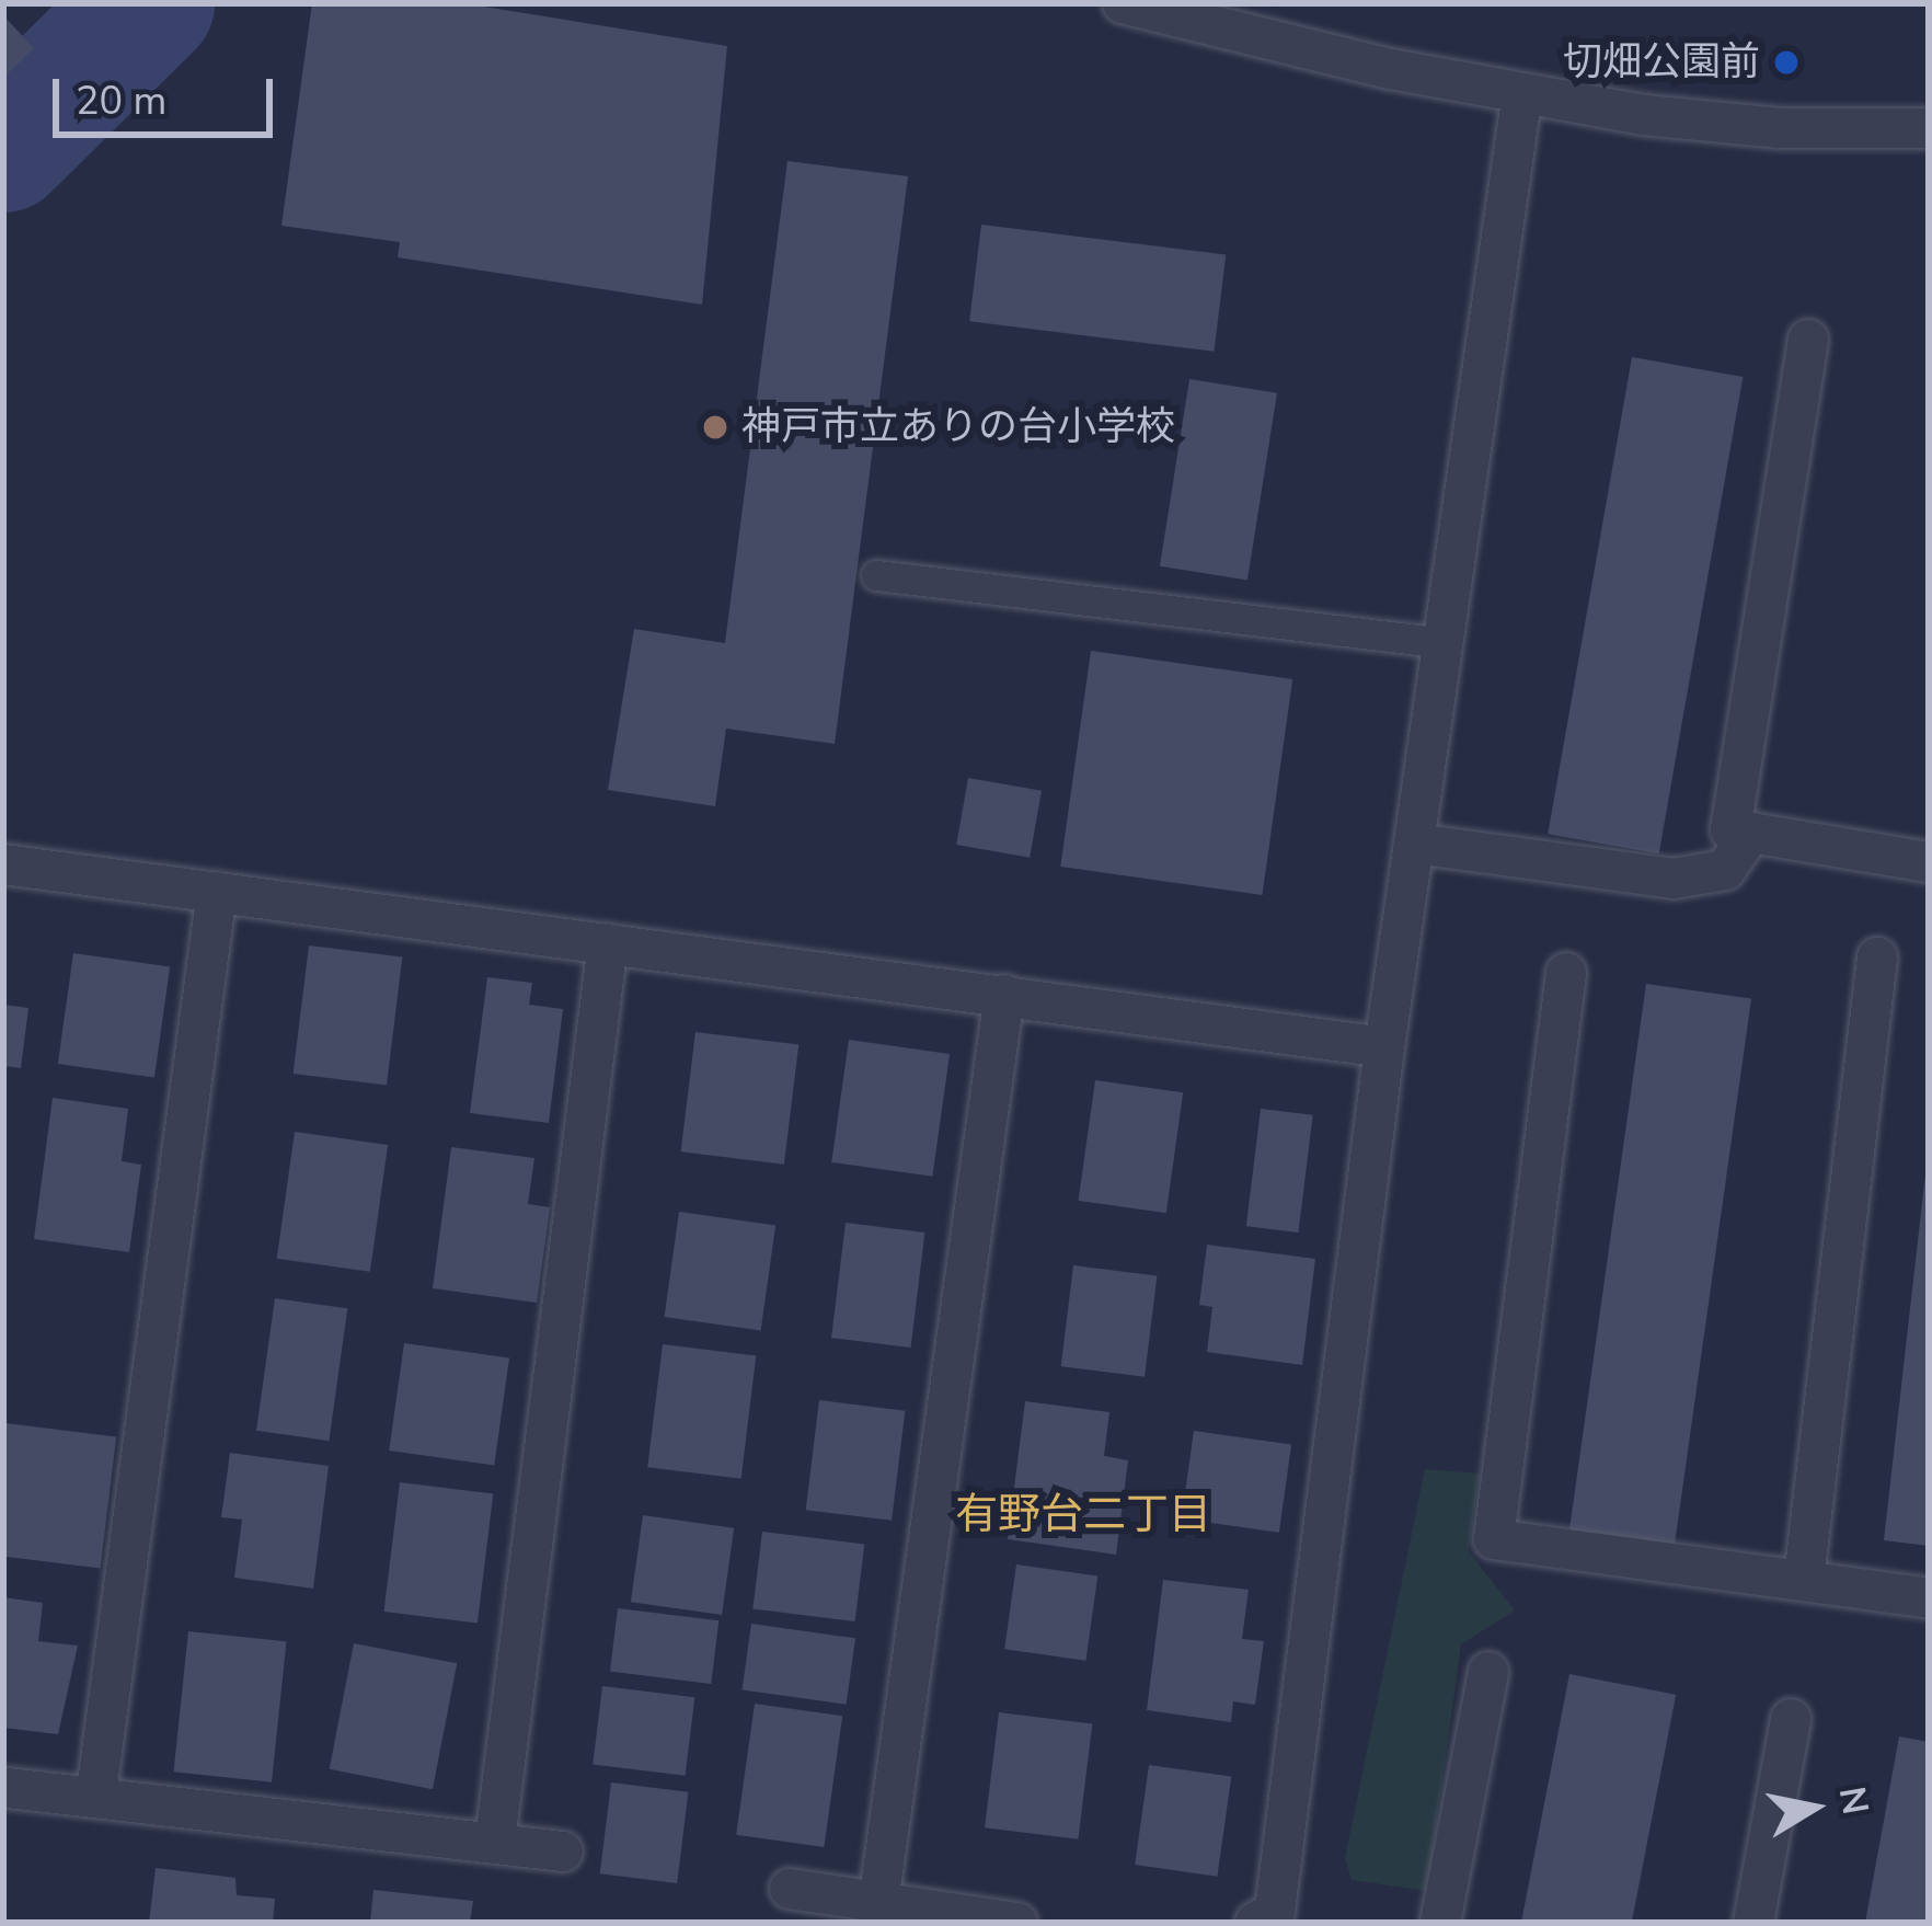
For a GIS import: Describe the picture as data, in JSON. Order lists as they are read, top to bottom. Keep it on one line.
{"districts":["有野台二丁目"],"places":["切畑公園前","神戸市立ありの台小学校"],"scale_bar":"20 m","north":"right"}
